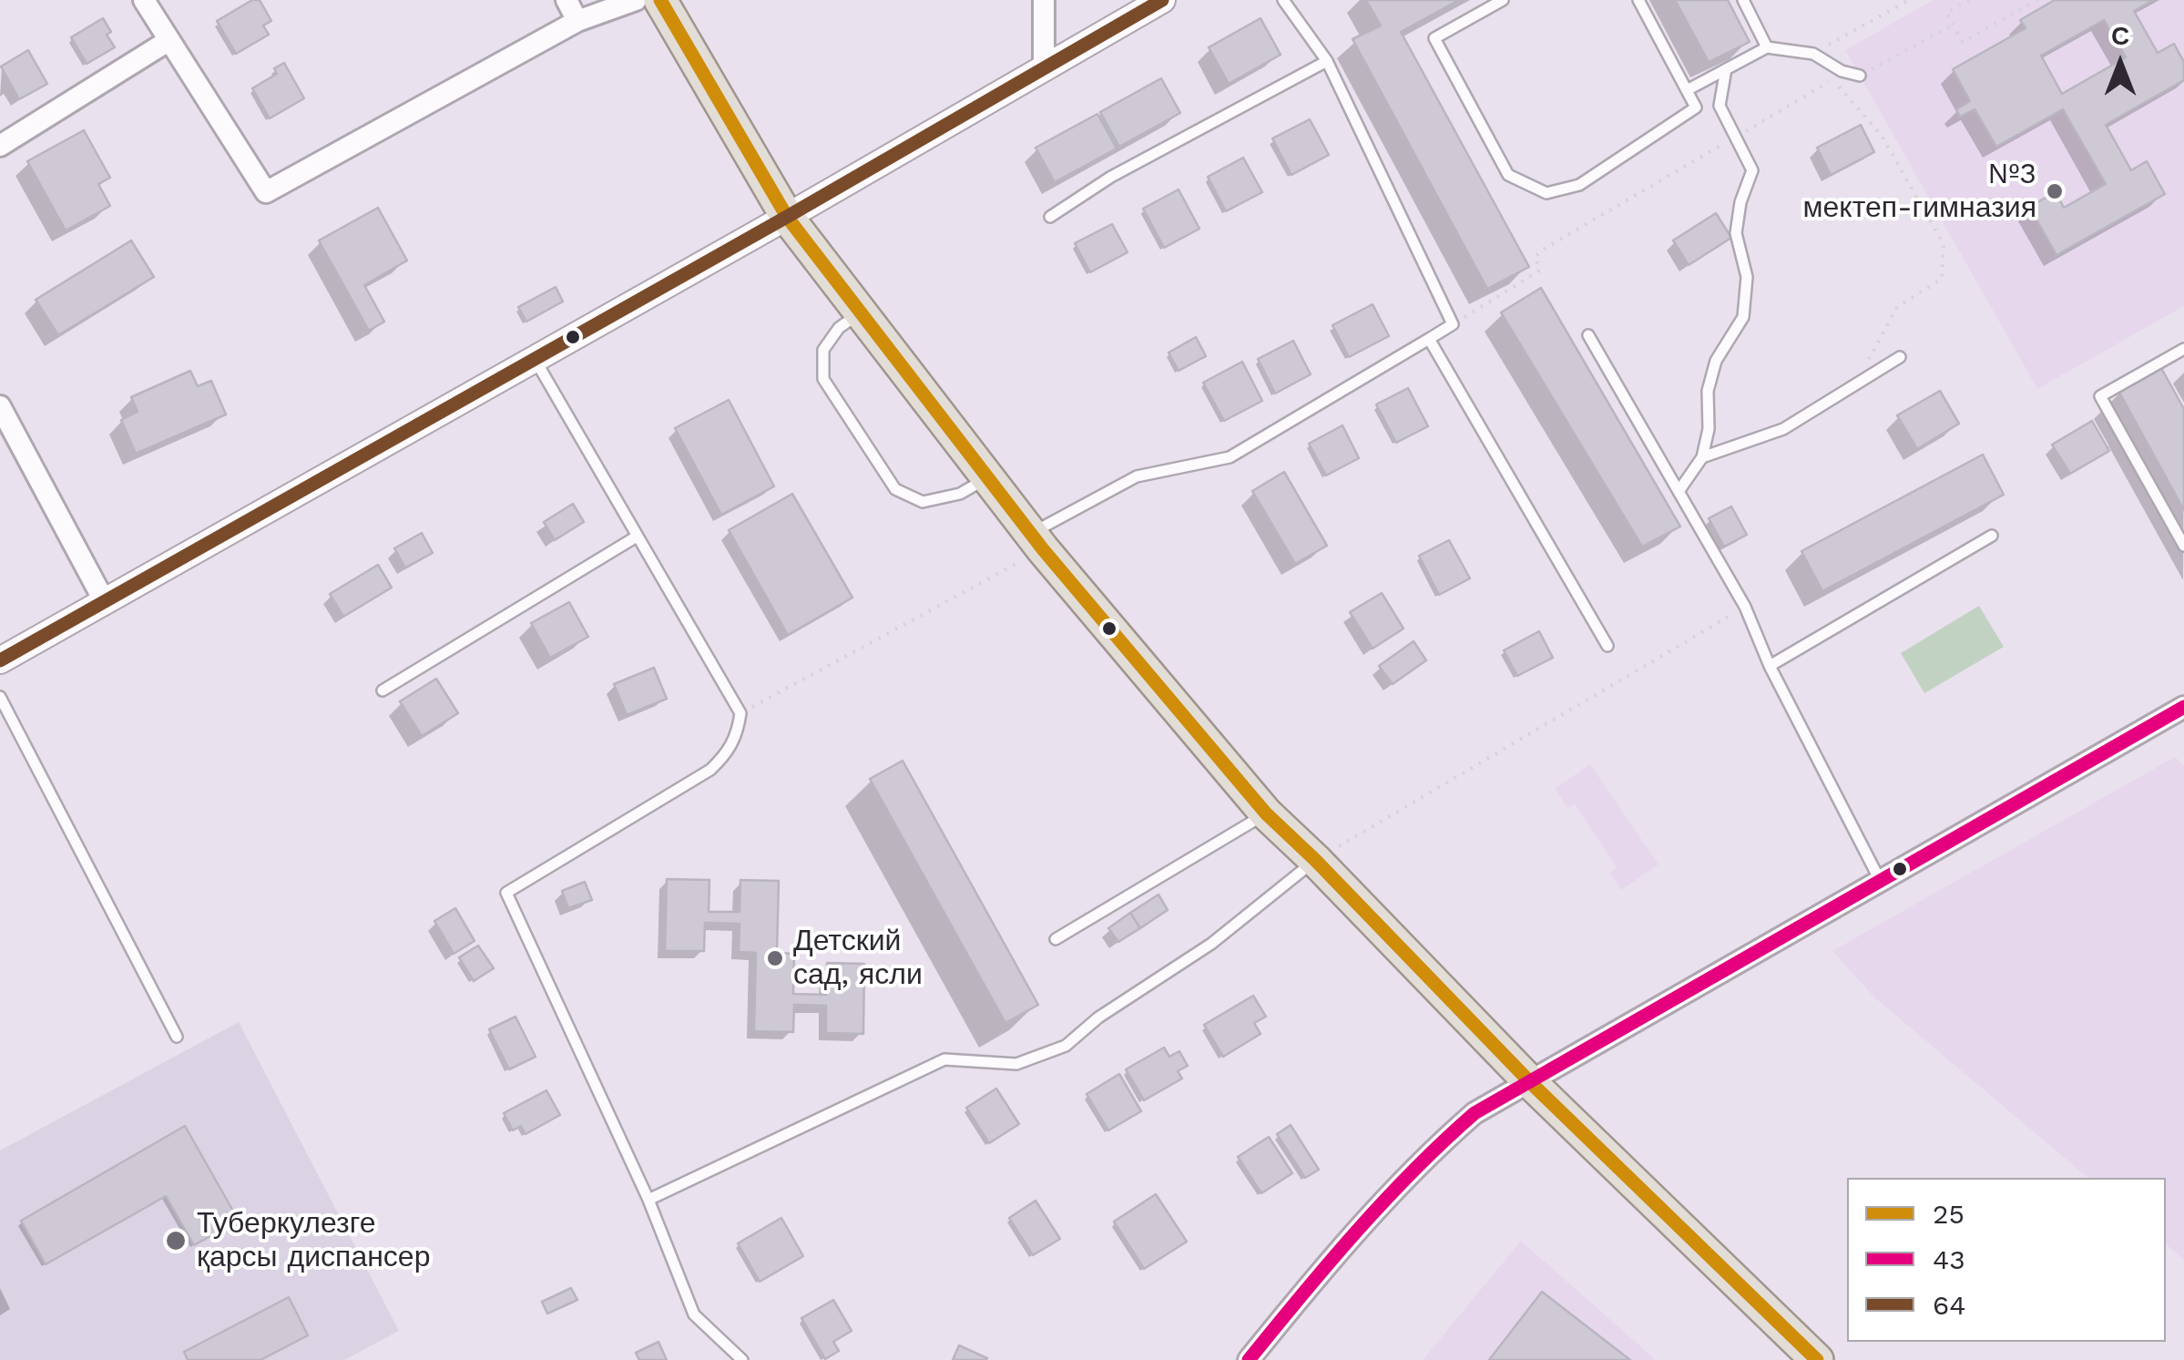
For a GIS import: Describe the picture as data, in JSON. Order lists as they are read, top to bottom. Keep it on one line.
{"places":["№3 мектеп-гимназия","Детский сад, ясли","Туберкулезге қарсы диспансер"],"lines":["transit line 25","transit line 64","transit line 43"],"legend":["25","43","64"],"north":"top"}
